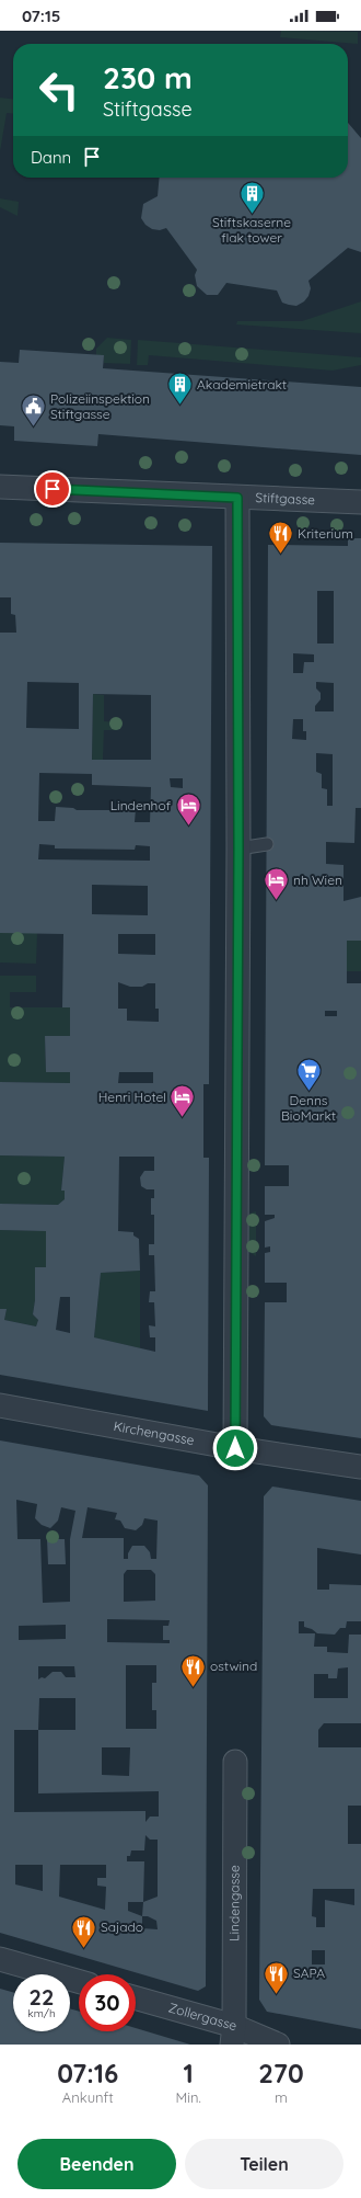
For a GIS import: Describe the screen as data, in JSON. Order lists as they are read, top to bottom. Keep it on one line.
{"streets":{"street":["Stiftgasse","Kirchengasse","Lindengasse","Zollergasse"]},"crossings":[["Lindengasse","Zollergasse"]],"places":{"building":["Stiftskaserne flak tower","Akademietrakt"],"public building":["Polizeiinspektion Stiftgasse"],"restaurant":["Kriterium","ostwind","Sajado","SAPA"],"hotel":["Lindenhof","nh Wien","Henri Hotel"],"supermarket":["Denns BioMarkt"]},"page":{"status":"07:15","turn":["230 m","Stiftgasse"],"then":"Dann","speed":"22 km/h","limit":"30","eta":["07:16","Ankunft","1","Min.","270","m"],"buttons":["Beenden","Teilen"]}}
